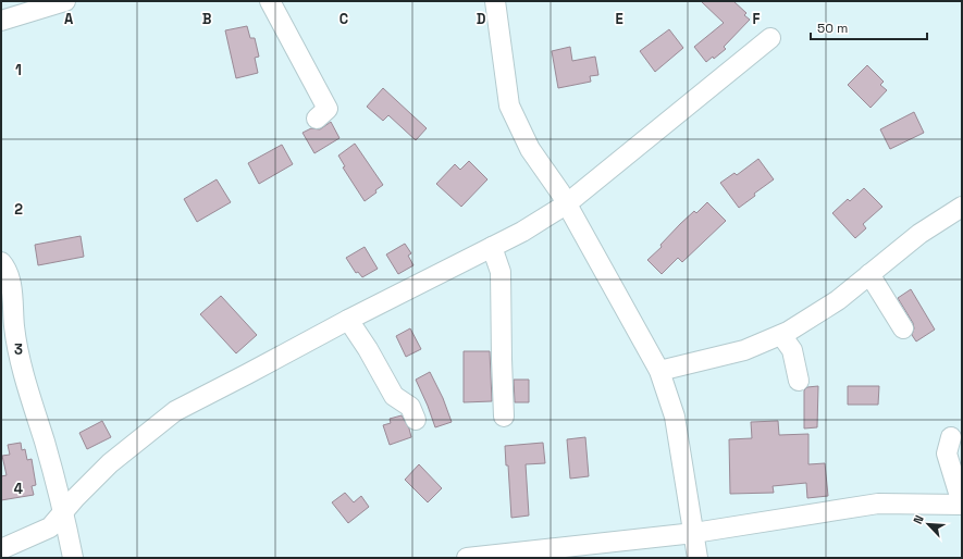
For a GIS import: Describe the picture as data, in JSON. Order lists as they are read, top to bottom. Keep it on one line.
{"scale_bar":"50 m","north":"top left","grid":{"columns":["A","B","C","D","E","F"],"rows":["1","2","3","4"]}}
